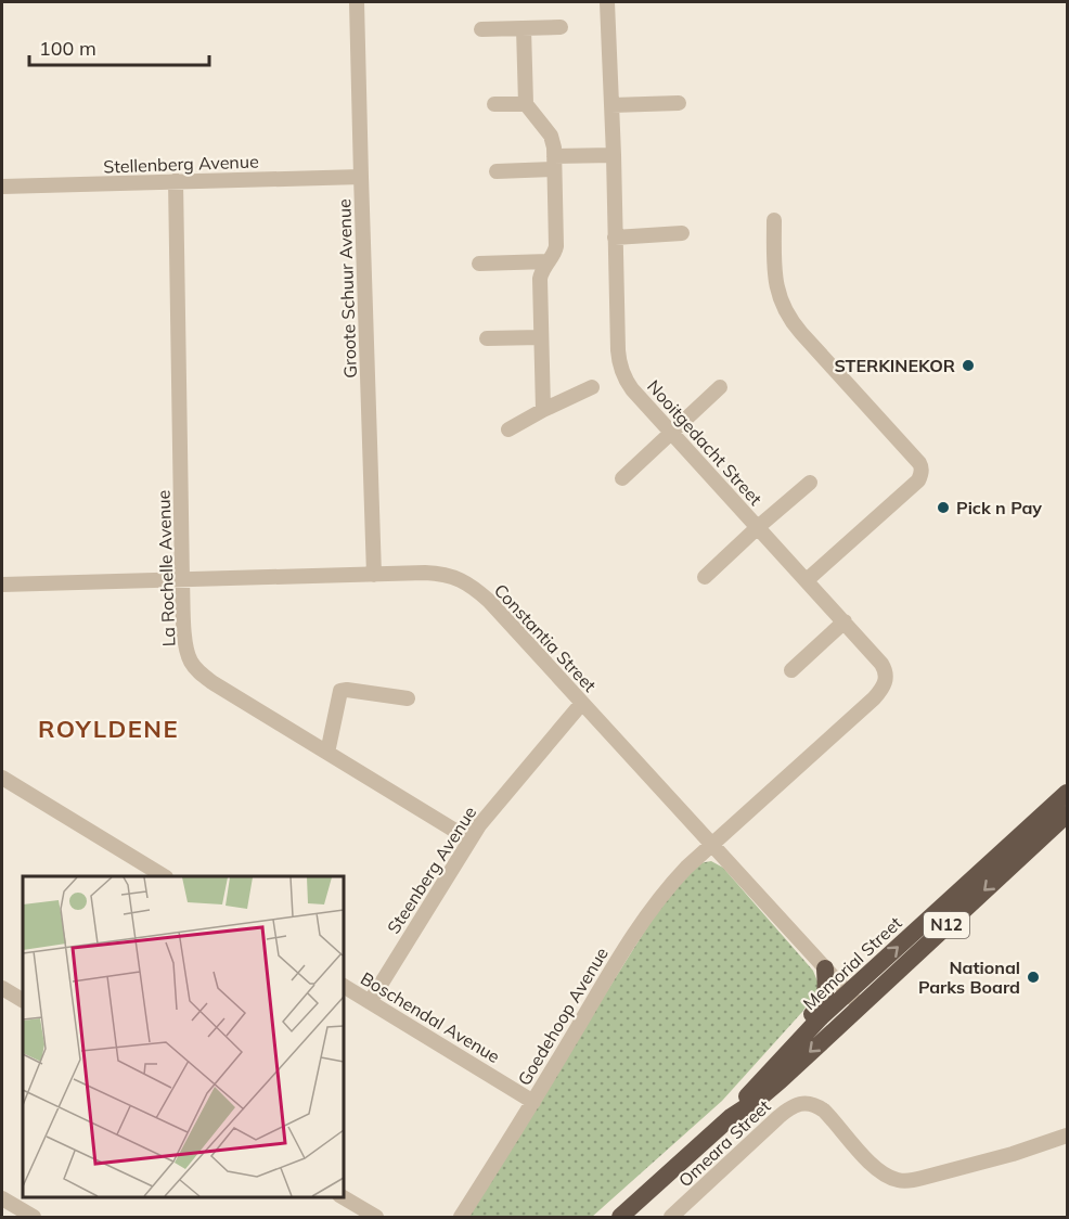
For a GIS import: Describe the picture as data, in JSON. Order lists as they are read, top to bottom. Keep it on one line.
{"streets":{"highway":["N12","Memorial Street"],"street":["Stellenberg Avenue","Groote Schuur Avenue","Nooitgedacht Street","La Rochelle Avenue","Constantia Street","Steenberg Avenue","Goedehoop Avenue","Boschendal Avenue","Omeara Street"]},"crossings":[["Stellenberg Avenue","Groote Schuur Avenue"],["Stellenberg Avenue","La Rochelle Avenue"],["Groote Schuur Avenue","Constantia Street"],["Nooitgedacht Street","Goedehoop Avenue"],["La Rochelle Avenue","Constantia Street"],["La Rochelle Avenue","Steenberg Avenue"],["Constantia Street","Steenberg Avenue"],["Constantia Street","Memorial Street"],["Constantia Street","Goedehoop Avenue"],["Steenberg Avenue","Boschendal Avenue"],["Goedehoop Avenue","Boschendal Avenue"]],"districts":["ROYLDENE"],"places":["STERKINEKOR","Pick n Pay","National Parks Board"],"scale_bar":"100 m"}
